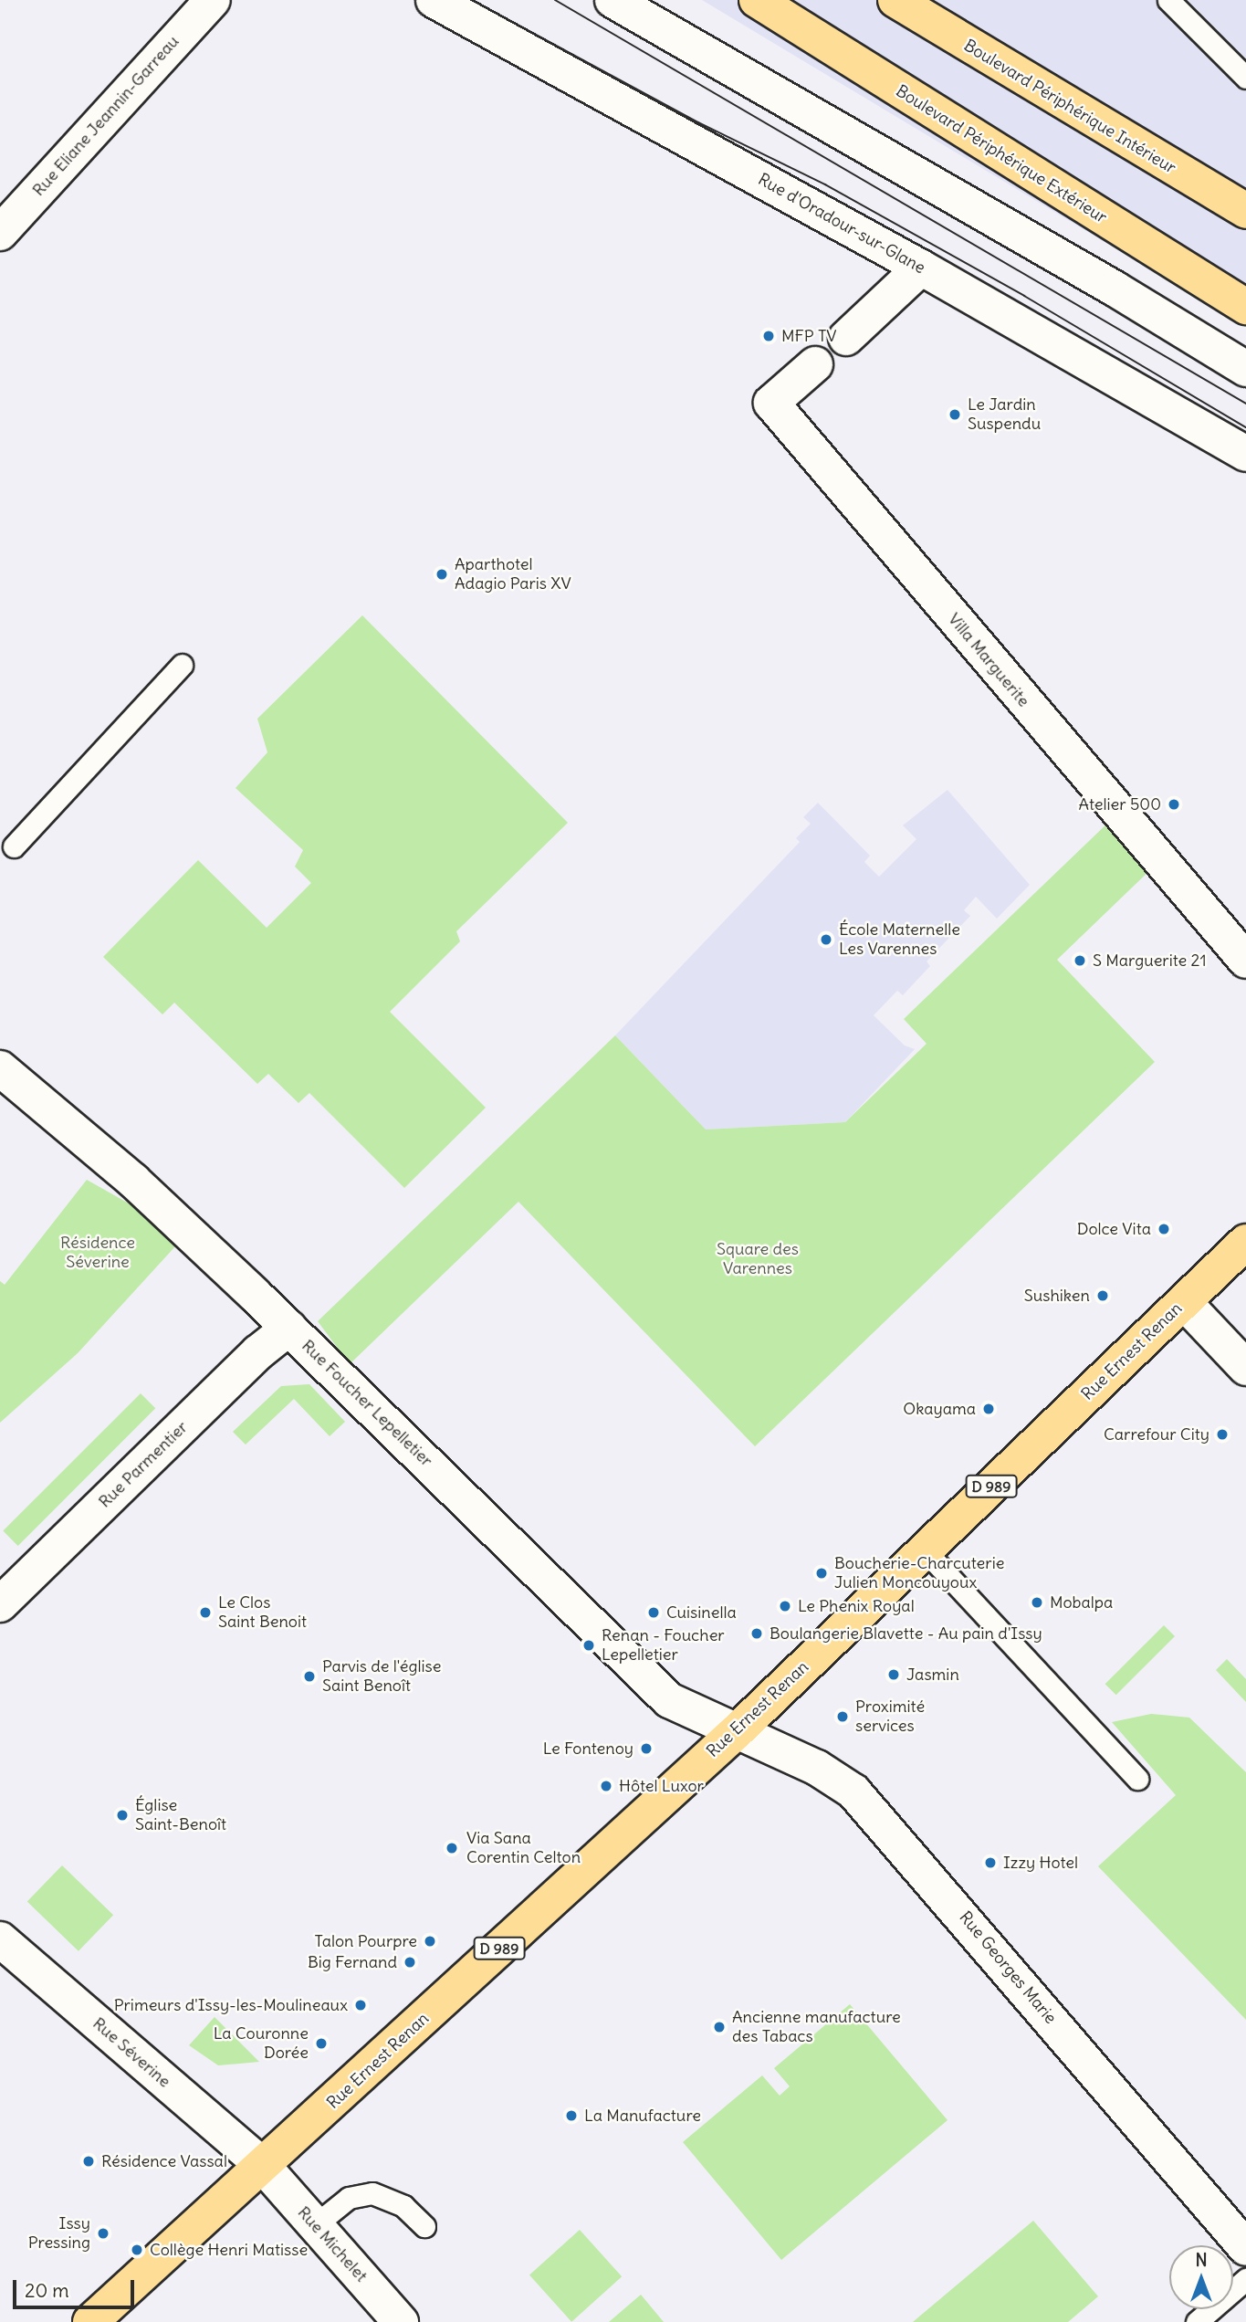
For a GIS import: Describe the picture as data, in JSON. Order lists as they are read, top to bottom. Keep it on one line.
{"streets":{"main road":["Boulevard Périphérique Intérieur","Boulevard Périphérique Extérieur","Rue Ernest Renan","D 989"],"street":["Rue Eliane Jeannin-Garreau","Rue d'Oradour-sur-Glane","Villa Marguerite","Rue Foucher Lepelletier","Rue Parmentier","Rue Georges Marie","Rue Séverine","Rue Michelet"]},"crossings":[["Rue Ernest Renan","Rue Foucher Lepelletier"],["Rue Ernest Renan","Rue Georges Marie"],["Rue Ernest Renan","Rue Séverine"],["Rue Ernest Renan","Rue Michelet"],["Rue Foucher Lepelletier","Rue Parmentier"],["Rue Foucher Lepelletier","Rue Georges Marie"],["Rue Séverine","Rue Michelet"]],"parks":["Résidence Séverine","Square des Varennes"],"places":["MFP TV","Le Jardin Suspendu","Aparthotel Adagio Paris XV","Atelier 500","École Maternelle Les Varennes","S Marguerite 21","Dolce Vita","Sushiken","Okayama","Carrefour City","Boucherie-Charcuterie Julien Moncouyoux","Mobalpa","Le Phenix Royal","Le Clos Saint Benoit","Cuisinella","Boulangerie Blavette - Au pain d'Issy","Renan - Foucher Lepelletier","Jasmin","Parvis de l'église Saint Benoît","Proximité services","Le Fontenoy","Hôtel Luxor","Église Saint-Benoît","Via Sana Corentin Celton","Izzy Hotel","Talon Pourpre","Big Fernand","Primeurs d'Issy-les-Moulineaux","Ancienne manufacture des Tabacs","La Couronne Dorée","La Manufacture","Résidence Vassal","Issy Pressing","Collège Henri Matisse"],"scale_bar":"20 m","north":"top"}
